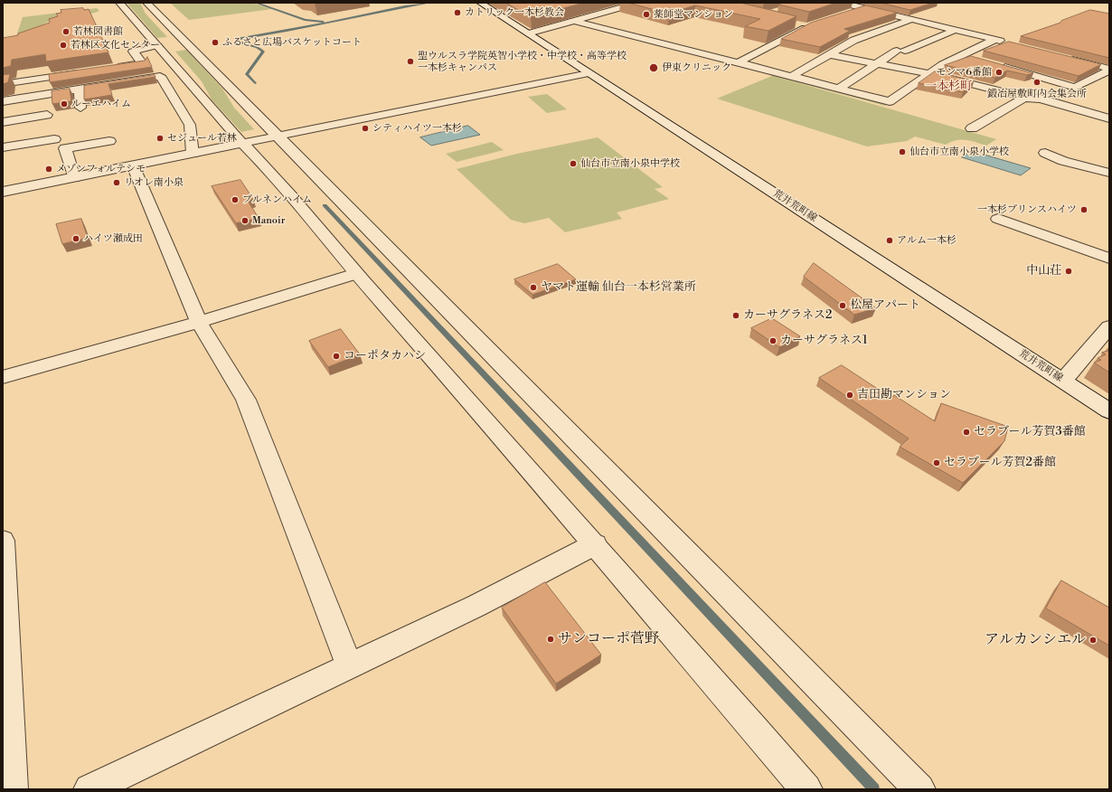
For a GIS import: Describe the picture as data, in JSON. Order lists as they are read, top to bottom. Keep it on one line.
{"streets":{"street":["荒井荒町線"]},"districts":["一本杉町"],"places":["カトリック一本杉教会","薬師堂マンション","若林図書館","ふるさと広場バスケットコート","若林区文化センター","聖ウルスラ学院英智小学校・中学校・高等学校 一本杉キャンパス","伊東クリニック","モンマ6番館","鍛冶屋敷町内会集会所","ルーエハイム","シティハイツ一本杉","セジュール若林","仙台市立南小泉小学校","仙台市立南小泉中学校","メゾンフォルテシモ","リオレ南小泉","ブルネンハイム","一本杉プリンスハイツ","Manoir","ハイツ瀬成田","アルム一本杉","中山荘","ヤマト運輸 仙台一本杉営業所","松屋アパート","カーサグラネス2","カーサグラネス1","コーポタカハシ","吉田勘マンション","セラブール芳賀3番館","セラブール芳賀2番館","サンコーポ菅野","アルカンシエル"]}
